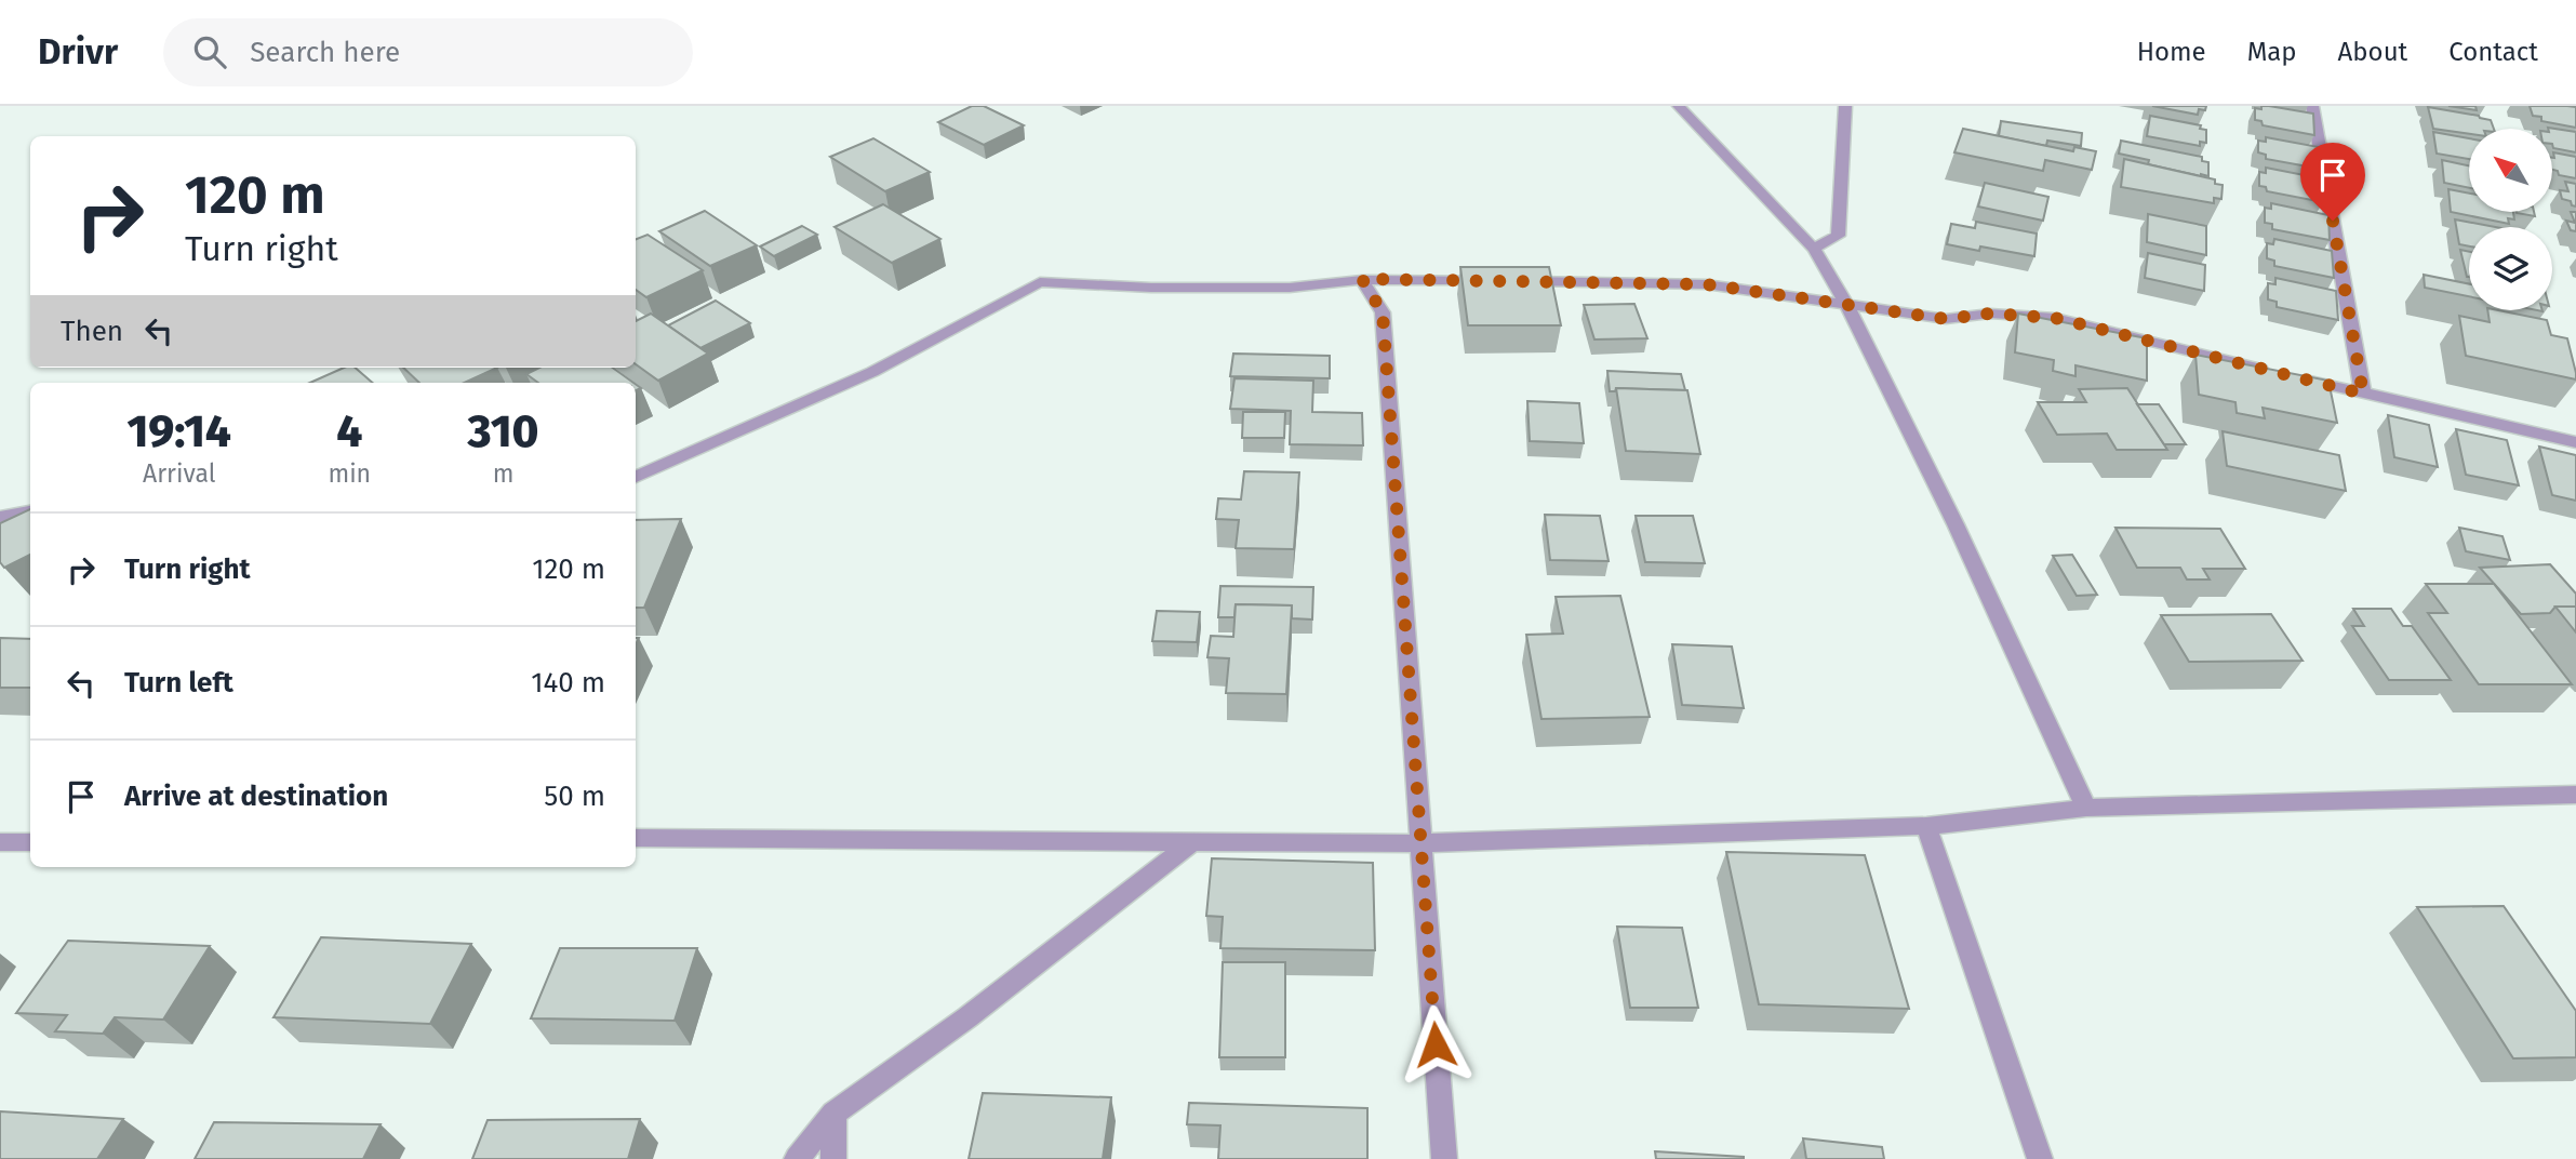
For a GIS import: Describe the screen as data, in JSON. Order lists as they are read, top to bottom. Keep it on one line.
{"north":"top left","page":{"header":"Drivr","search":"Search here","nav":["Home","Map","About","Contact"],"turn":["120 m","Turn right"],"then":"Then","eta":["19:14","Arrival","4","min","310","m"],"list":[{"name":"Turn right","value":"120 m"},{"name":"Turn left","value":"140 m"},{"name":"Arrive at destination","value":"50 m"}]}}
